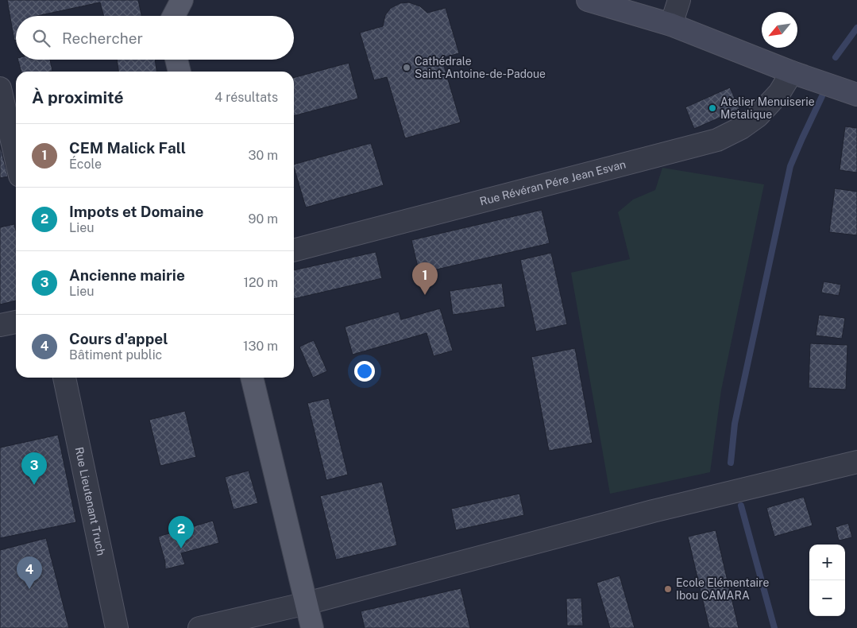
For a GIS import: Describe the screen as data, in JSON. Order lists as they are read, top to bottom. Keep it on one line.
{"streets":{"street":["Rue Révéran Pére Jean Esvan","Rue Lieutenant Truch"]},"places":["Cathédrale Saint-Antoine-de-Padoue","Atelier Menuiserie Metalique","Ecole Elémentaire Ibou CAMARA"],"north":"bottom left","page":{"search":"Rechercher","heading":["À proximité","4 résultats"],"list":[{"mark":"1","name":"CEM Malick Fall","note":"École","value":"30 m"},{"mark":"2","name":"Impots et Domaine","note":"Lieu","value":"90 m"},{"mark":"3","name":"Ancienne mairie","note":"Lieu","value":"120 m"},{"mark":"4","name":"Cours d'appel","note":"Bâtiment public","value":"130 m"}],"pins":["1","3","2","4"],"map_buttons":["+","−"]}}
